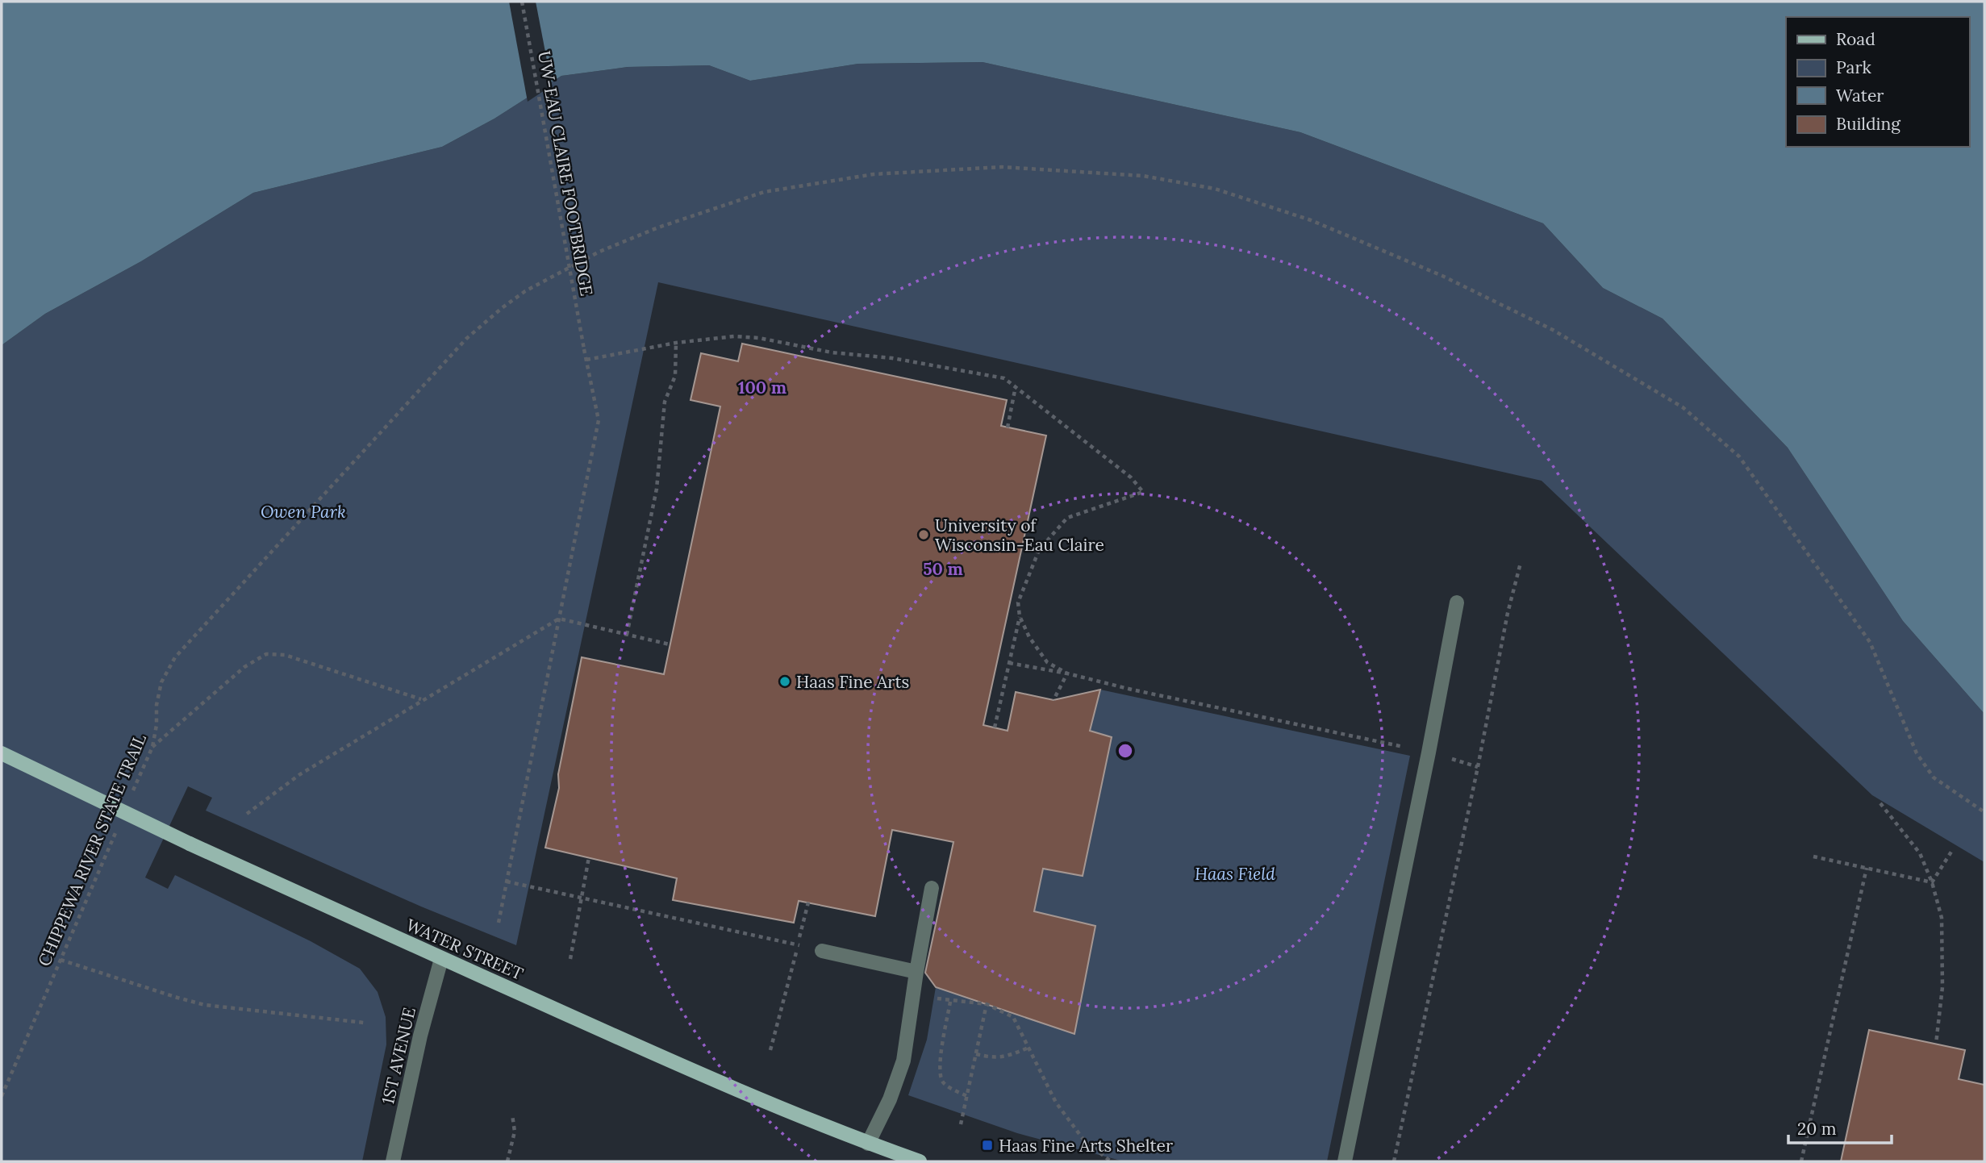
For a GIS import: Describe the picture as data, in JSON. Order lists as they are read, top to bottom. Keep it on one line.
{"streets":{"main road":["WATER STREET"],"street":["1ST AVENUE"],"path":["UW-EAU CLAIRE FOOTBRIDGE","CHIPPEWA RIVER STATE TRAIL"]},"crossings":[["WATER STREET","1ST AVENUE"]],"parks":["Owen Park","Haas Field"],"places":{"other":["University of Wisconsin-Eau Claire","Haas Fine Arts"],"transit":["Haas Fine Arts Shelter"]},"legend":["Road","Park","Water","Building"],"scale_bar":"20 m","rings":["100 m","50 m"]}
